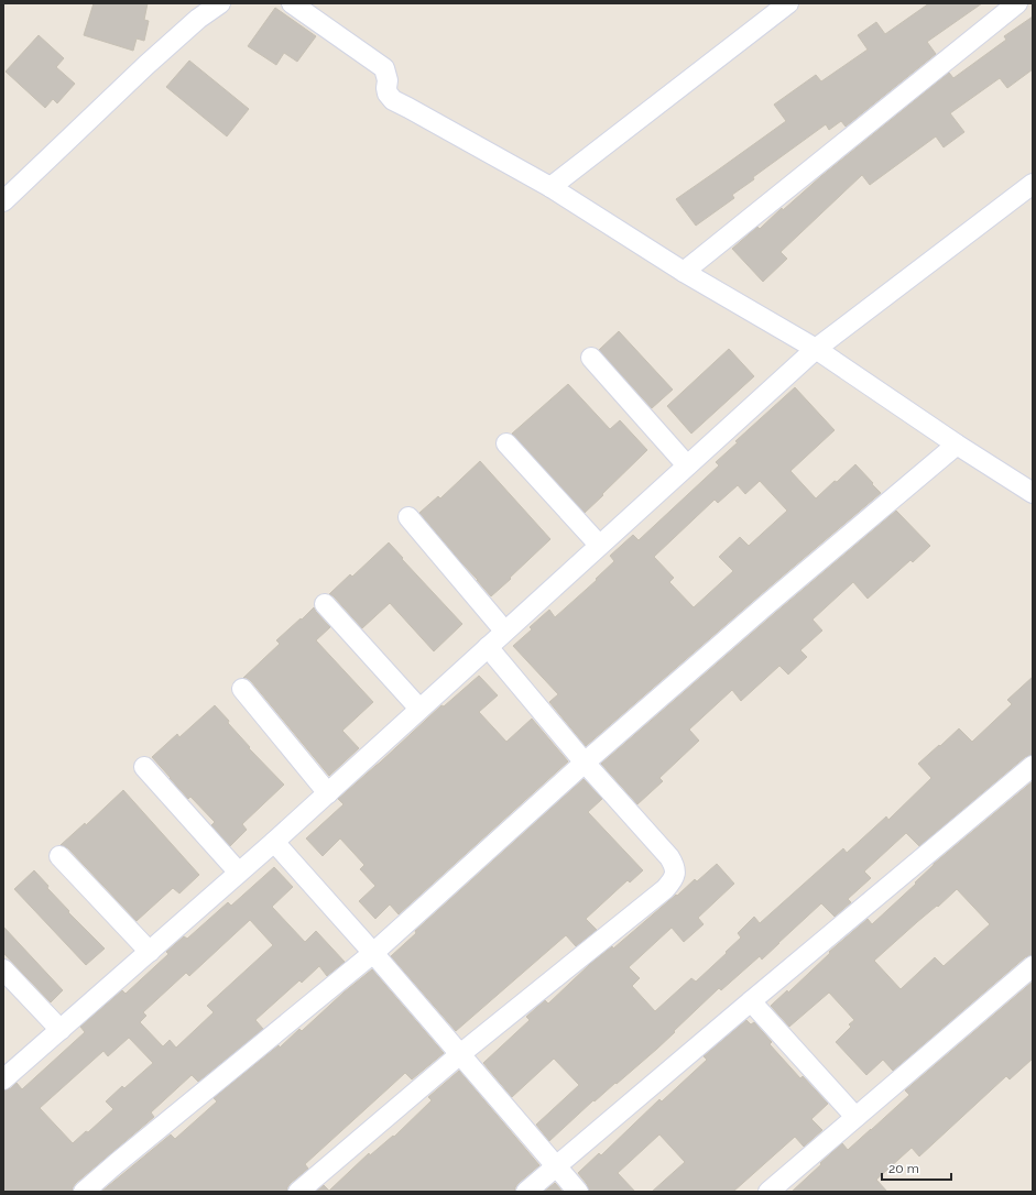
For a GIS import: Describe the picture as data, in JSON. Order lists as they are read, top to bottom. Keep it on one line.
{"scale_bar":"20 m"}
